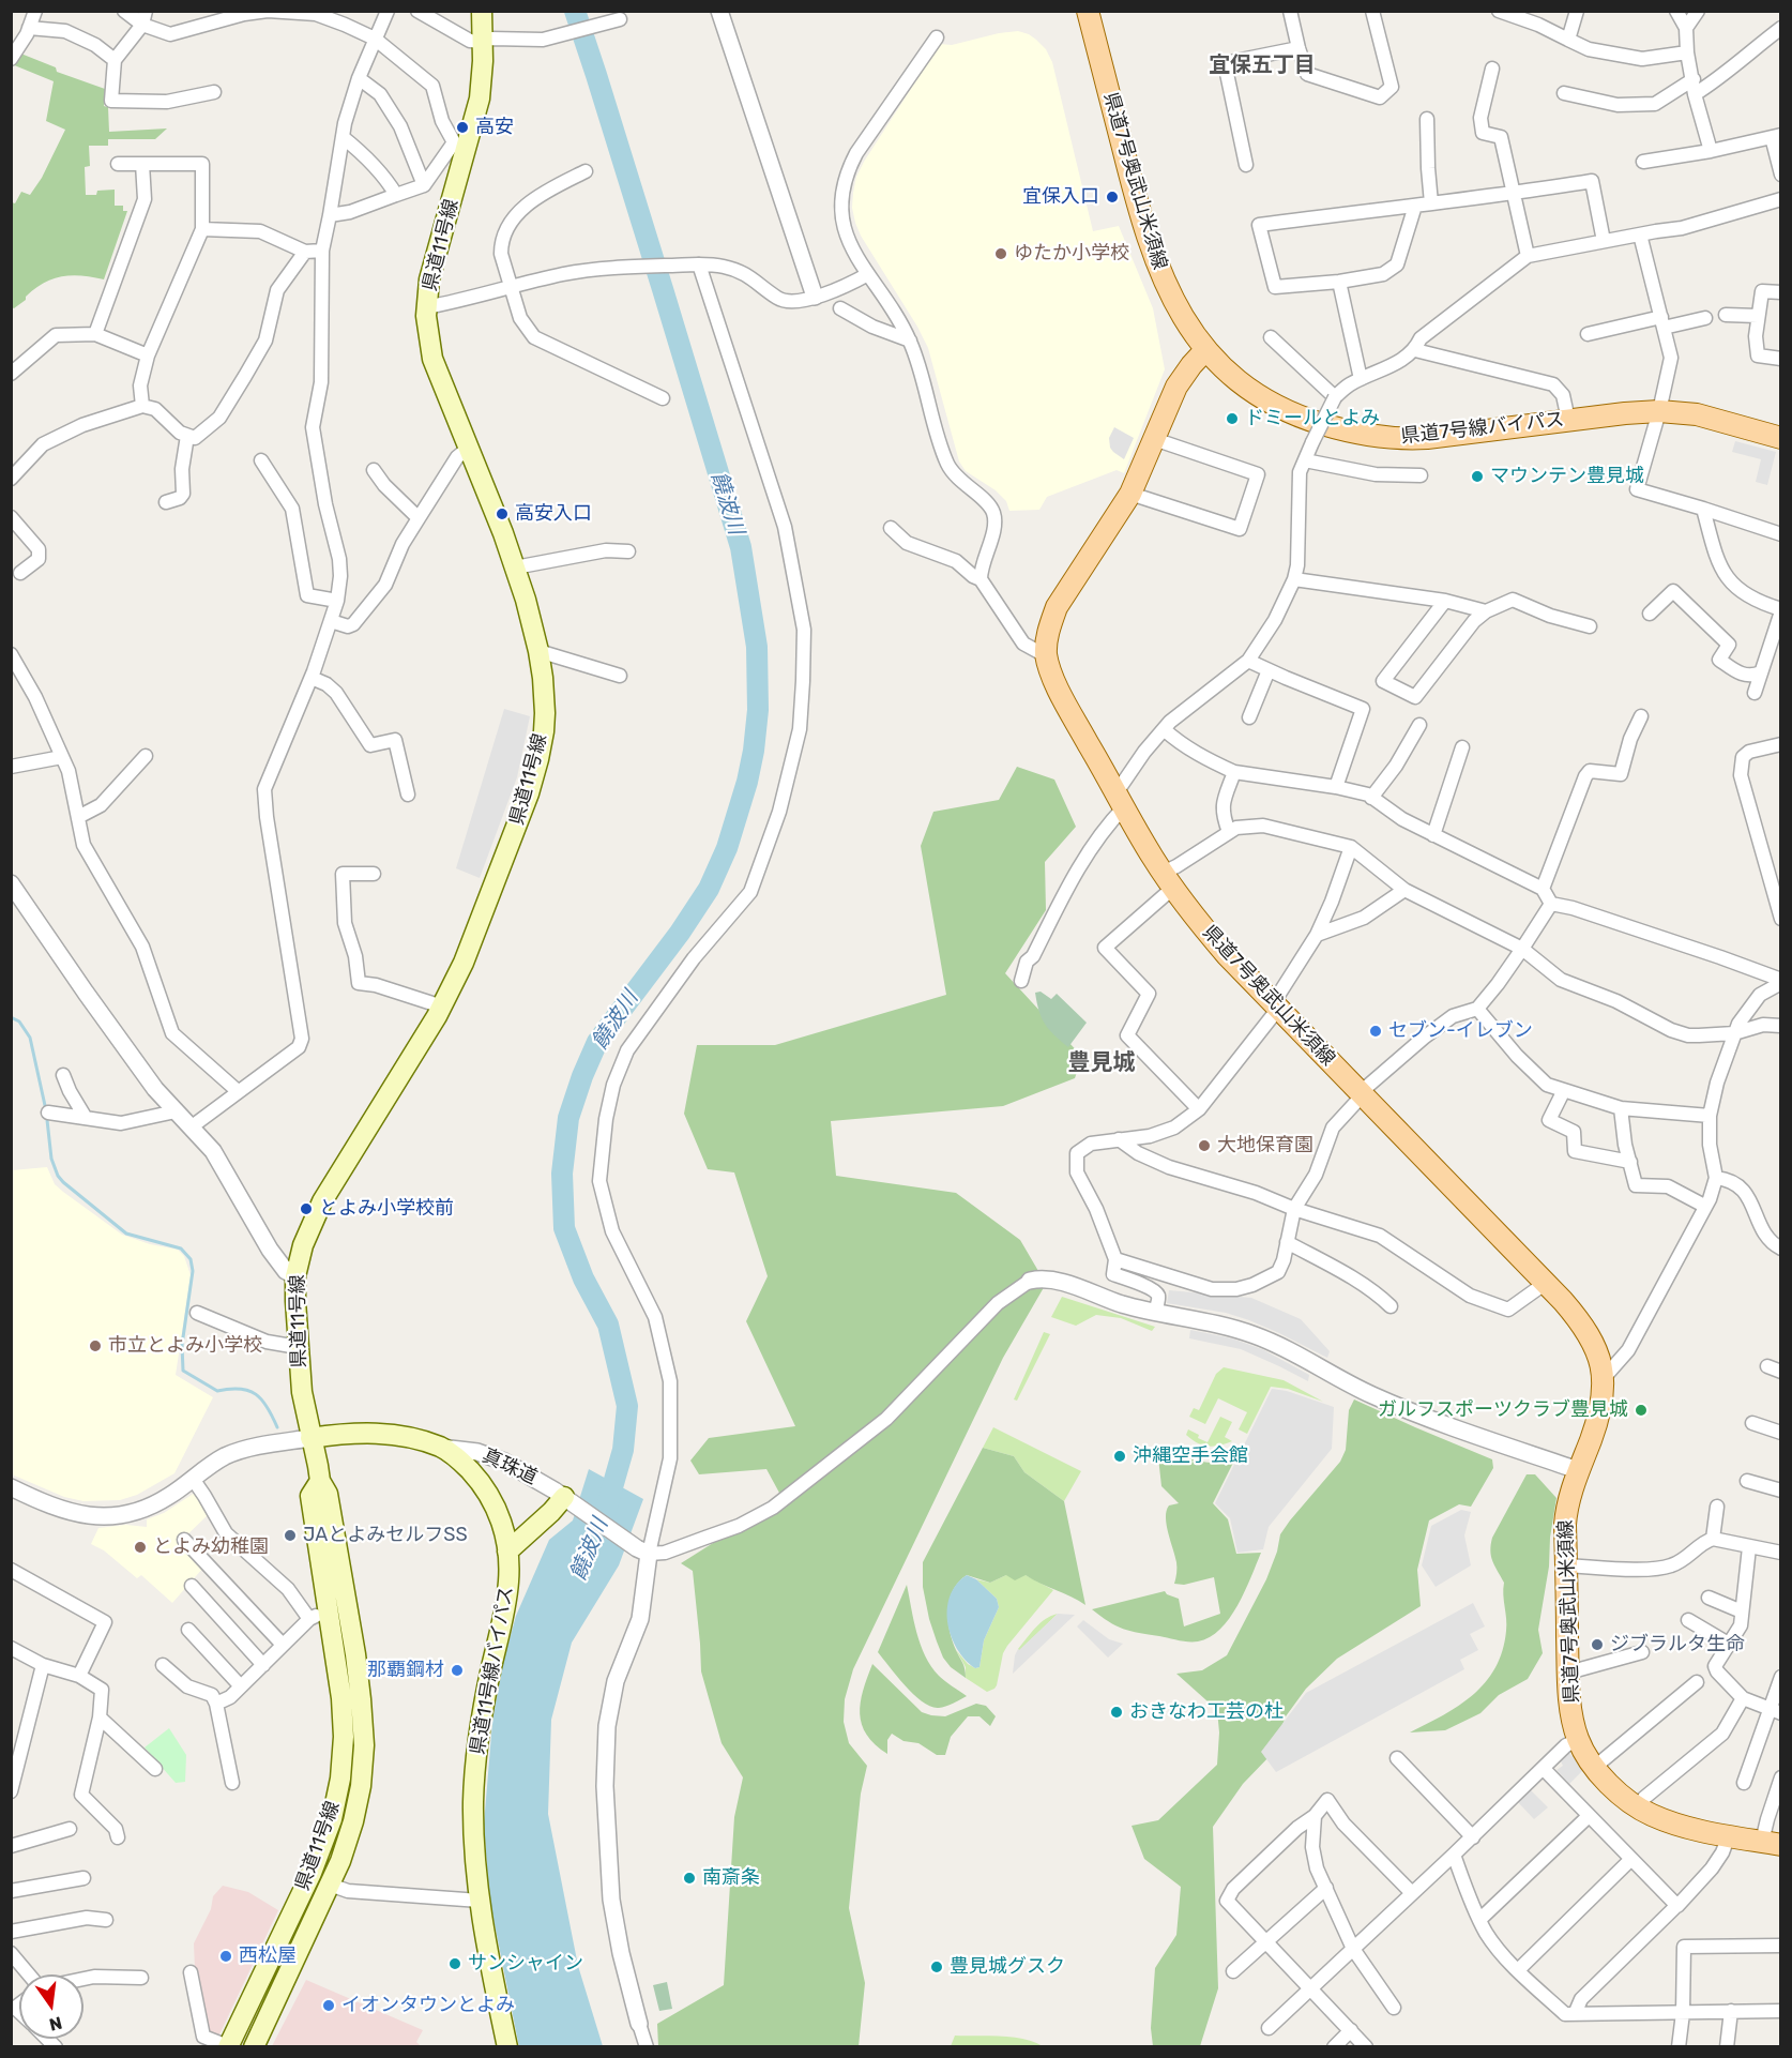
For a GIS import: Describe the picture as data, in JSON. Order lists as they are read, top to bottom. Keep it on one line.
{"streets":{"main road":["県道7号奥武山米須線","県道11号線","県道7号線バイパス","県道11号線バイパス"],"street":["真珠道"]},"crossings":[["県道7号奥武山米須線","県道7号線バイパス"],["県道11号線","県道11号線バイパス"],["真珠道","県道11号線バイパス"]],"districts":["宜保五丁目","豊見城"],"water":["饒波川"],"places":["高安","宜保入口","ゆたか小学校","ドミールとよみ","マウンテン豊見城","高安入口","セブン-イレブン","大地保育園","とよみ小学校前","市立とよみ小学校","ガルフスポーツクラブ豊見城","沖縄空手会館","JAとよみセルフSS","とよみ幼稚園","ジブラルタ生命","那覇鋼材","おきなわ工芸の杜","南斎条","西松屋","サンシャイン","豊見城グスク","イオンタウンとよみ"],"north":"bottom"}
